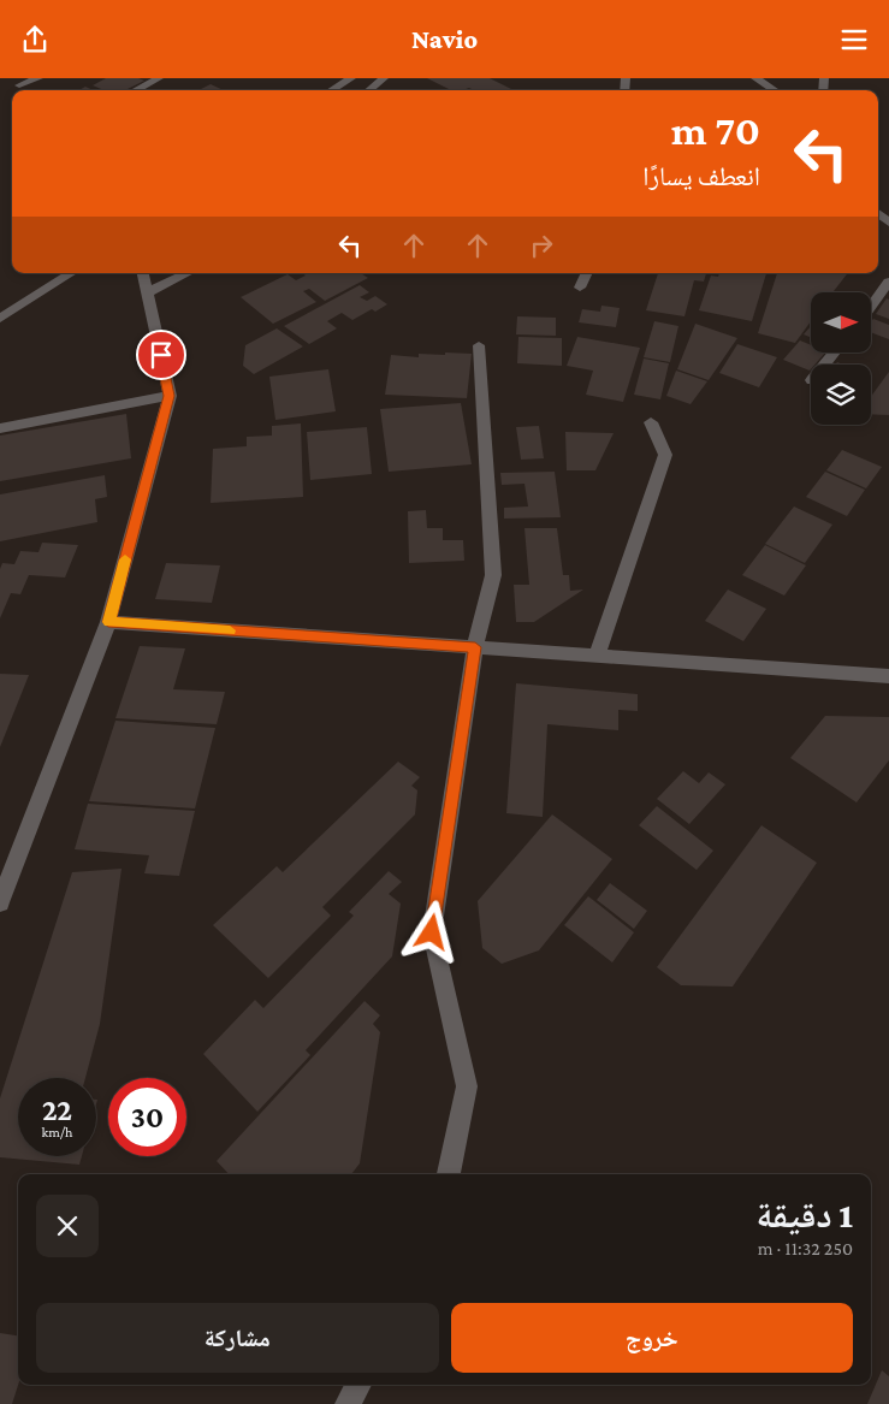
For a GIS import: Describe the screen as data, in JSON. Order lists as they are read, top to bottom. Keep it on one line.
{"north":"right","page":{"header":"Navio","turn":["70 m","انعطف يسارًا"],"speed":"22 km/h","limit":"30","heading":["1 دقيقة","250 m · 11:32"],"buttons":["خروج","مشاركة"]}}
